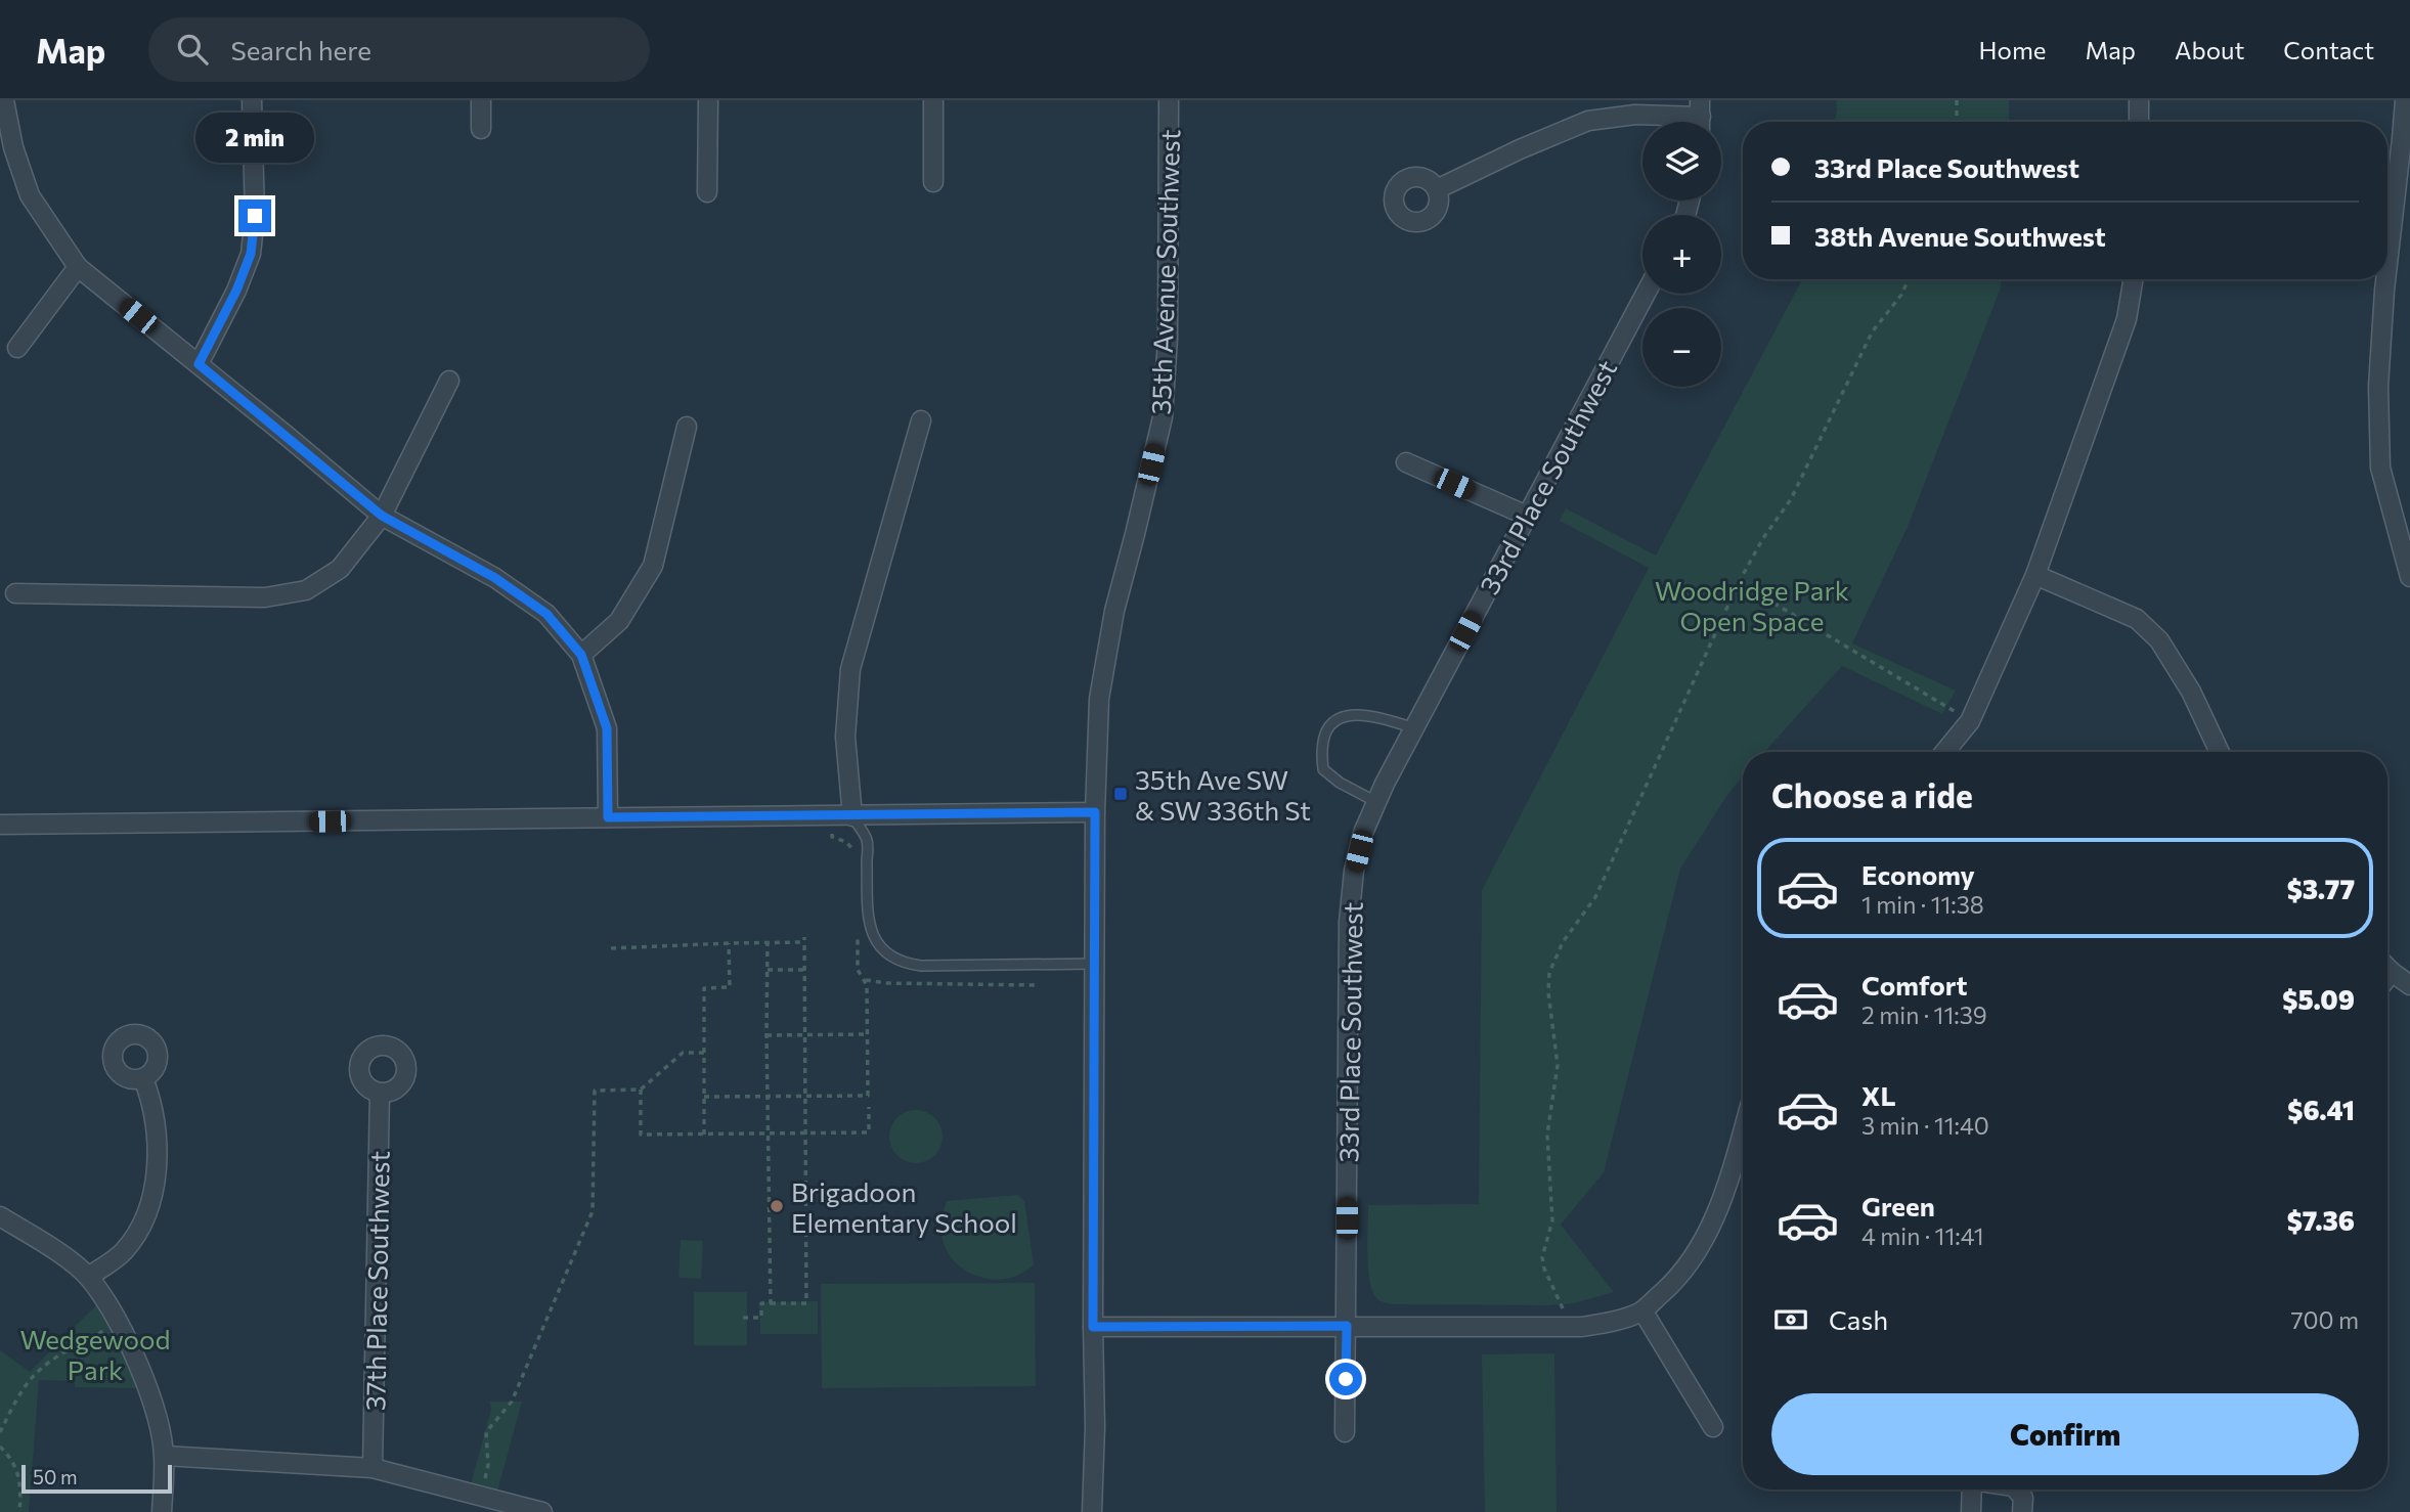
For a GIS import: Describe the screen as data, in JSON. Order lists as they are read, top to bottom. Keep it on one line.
{"streets":{"street":["35th Avenue Southwest","33rd Place Southwest","37th Place Southwest"]},"parks":["Woodridge Park Open Space","Wedgewood Park"],"places":{"transit":["35th Ave SW & SW 336th St"],"other":["Brigadoon Elementary School"]},"scale_bar":"50 m","page":{"header":"Map","search":"Search here","nav":["Home","Map","About","Contact"],"bubble":"2 min","map_buttons":["+","−"],"banner":["33rd Place Southwest","38th Avenue Southwest"],"heading":"Choose a ride","list":[{"name":"Economy","note":"1 min · 11:38","value":"$3.77"},{"name":"Comfort","note":"2 min · 11:39","value":"$5.09"},{"name":"XL","note":"3 min · 11:40","value":"$6.41"},{"name":"Green","note":"4 min · 11:41","value":"$7.36"}],"pay":["Cash","700 m"],"buttons":"Confirm","scale":"50 m"}}
